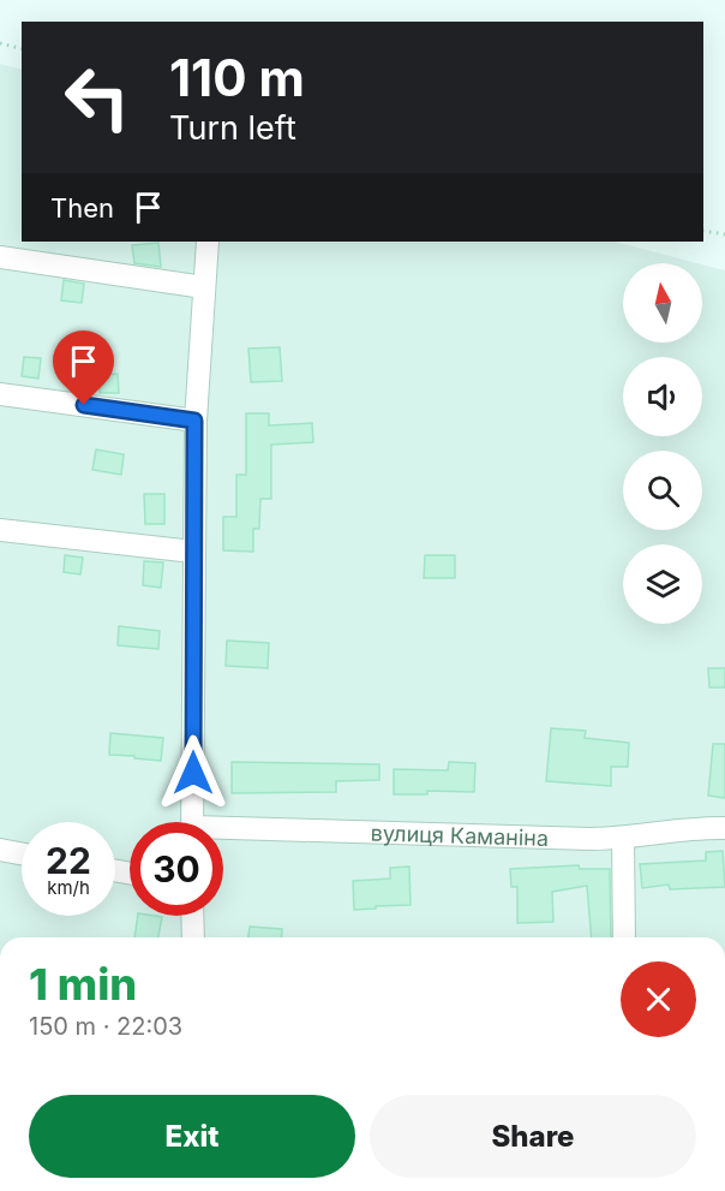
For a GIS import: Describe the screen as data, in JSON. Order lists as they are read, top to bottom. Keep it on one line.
{"streets":{"street":["вулиця Каманіна"]},"north":"top","page":{"turn":["110 m","Turn left"],"then":"Then","speed":"22 km/h","limit":"30","heading":["1 min","150 m · 22:03"],"buttons":["Exit","Share"]}}
